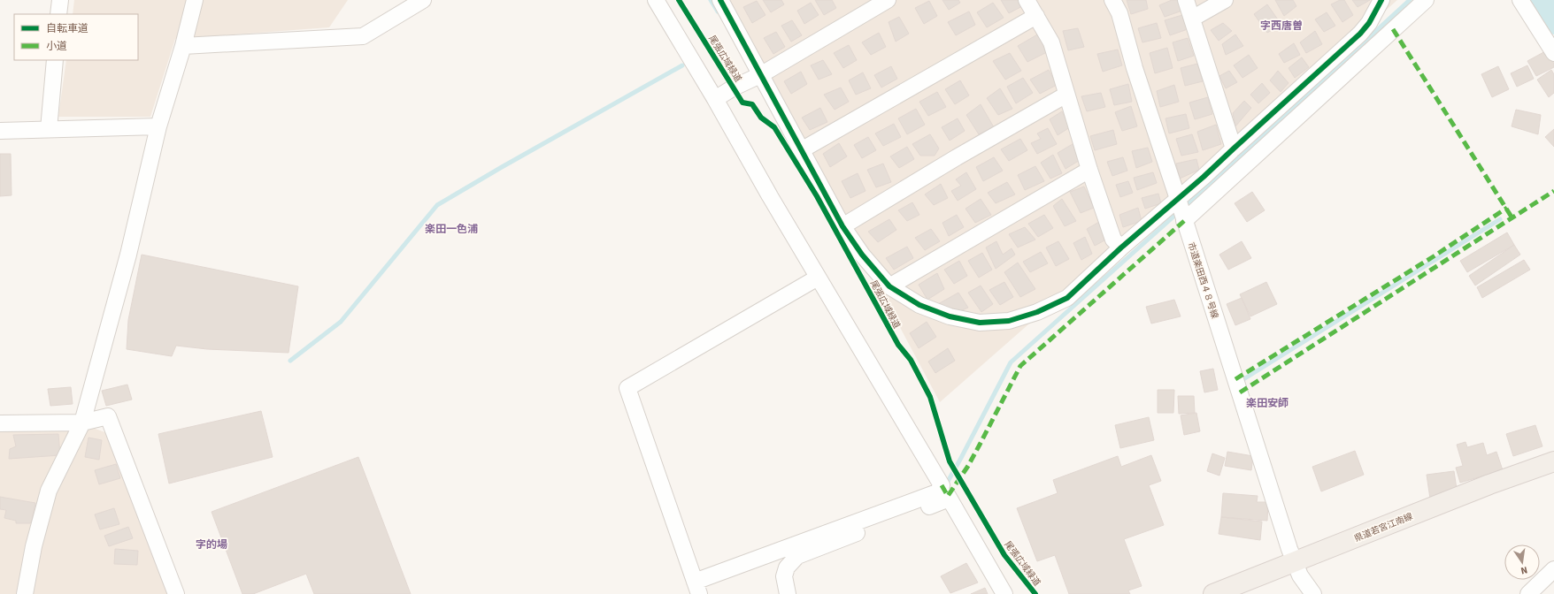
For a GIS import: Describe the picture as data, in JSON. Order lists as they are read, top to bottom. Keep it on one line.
{"streets":{"main road":["県道若宮江南線"],"street":["市道楽田西４８号線"],"cycle path":["尾張広域緑道"]},"crossings":[["市道楽田西４８号線","県道若宮江南線"]],"districts":["字西唐曽","楽田一色浦","楽田安師","字的場"],"legend":["自転車道","小道"],"north":"bottom"}
